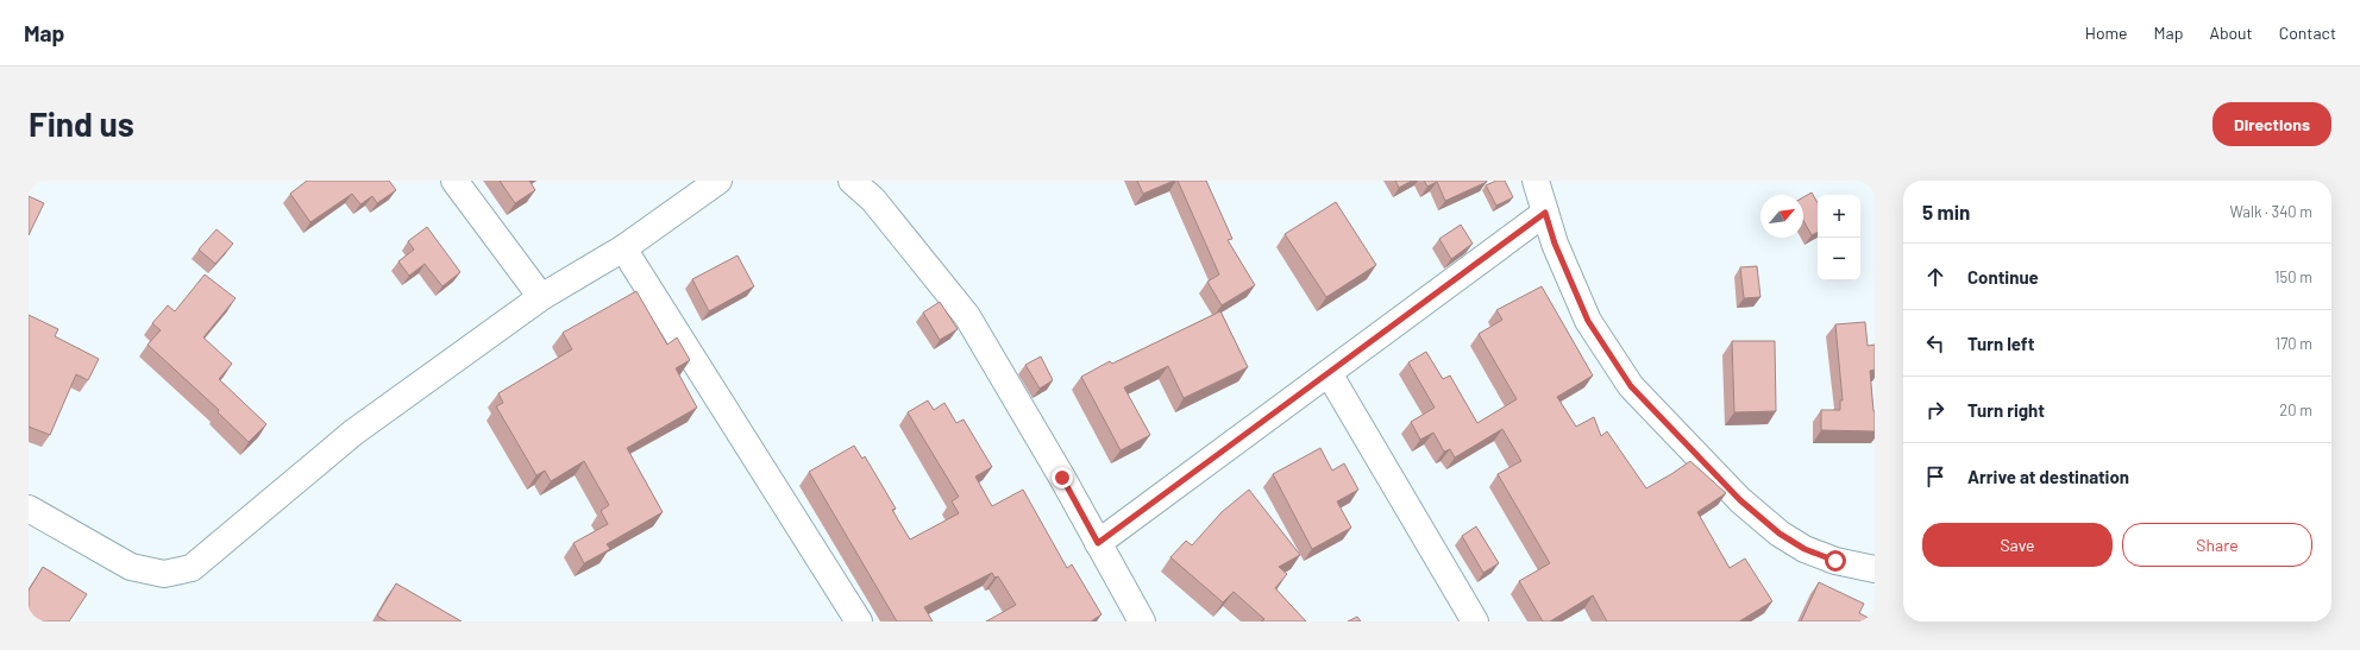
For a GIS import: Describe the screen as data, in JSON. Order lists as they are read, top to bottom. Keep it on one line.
{"north":"top right","page":{"header":"Map","nav":["Home","Map","About","Contact"],"buttons":["Directions",["Save","Share"]],"title":"Find us","heading":["5 min","Walk · 340 m"],"map_buttons":["+","−"],"list":[["Continue","150 m"],["Turn left","170 m"],["Turn right","20 m"],"Arrive at destination"]}}
